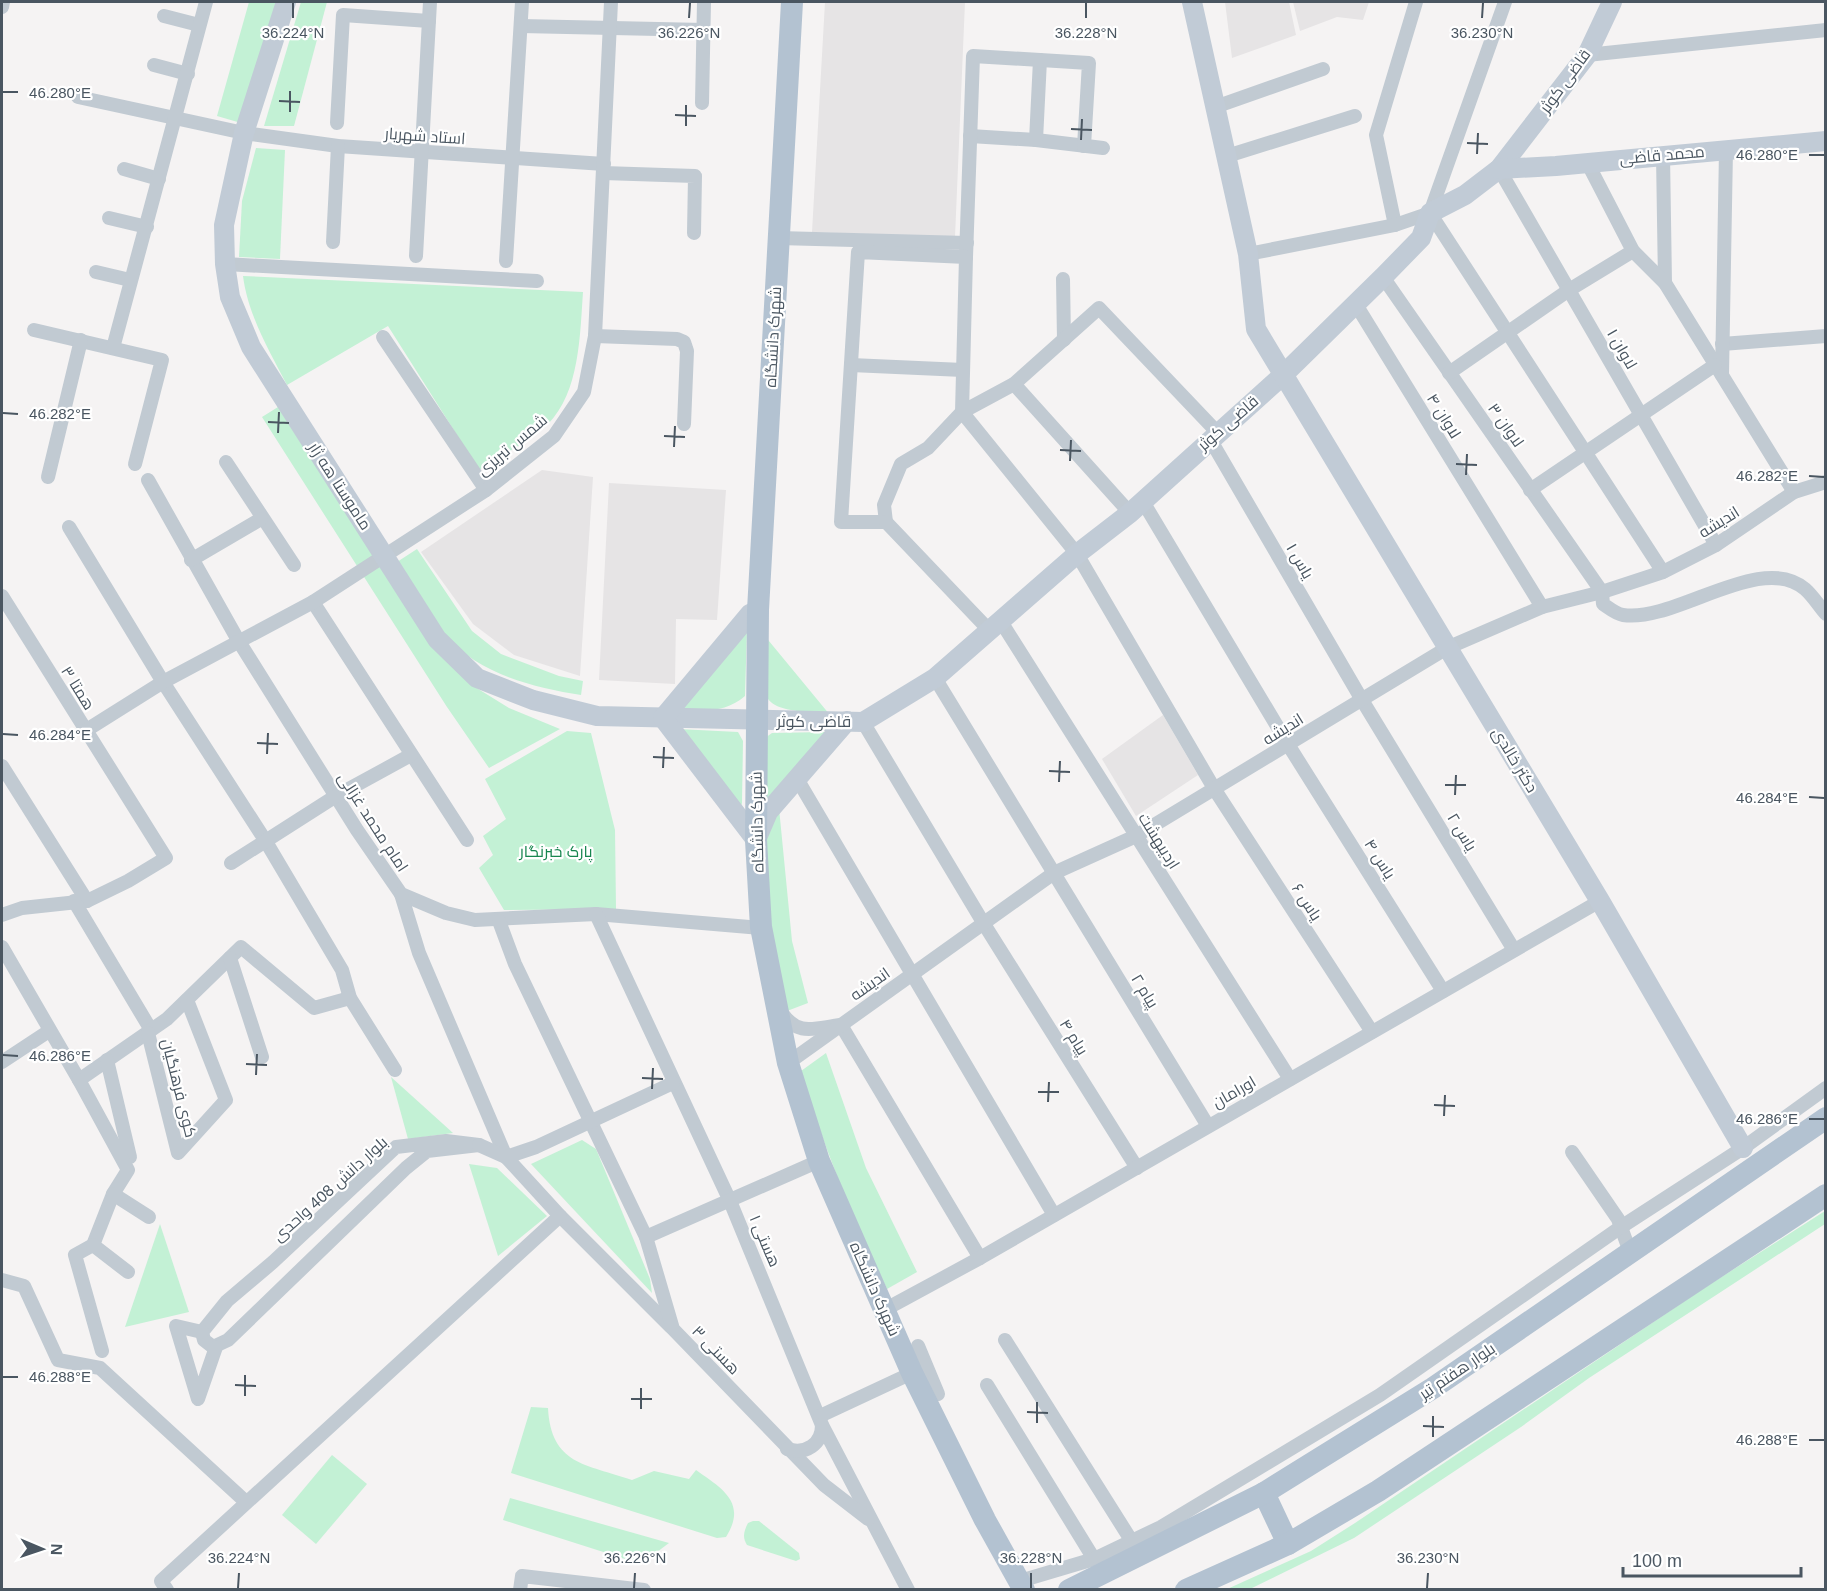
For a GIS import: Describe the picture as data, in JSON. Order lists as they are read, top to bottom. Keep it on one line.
{"streets":{"main road":["قاضی کوثر","محمد قاضی","شهرک دانشگاه","ماموستا هه ژار","دکتر خالدی","بلوار هفتم تیر"],"street":["استاد شهریار","لاوان ۱","لاوان ۴","لاوان ۳","شمس تبریزی","اندیشه","یاس ۱","همتا ۳","امام محمد غزالی","یاس ۲","اردیبهشت","یاس ۴","یاس ۶","پیام ۲","پیام ۴","کوی فرهنگیان","اورامان","بلوار دانش 408 واحدی","هستی ۱","هستی ۳"]},"crossings":[["قاضی کوثر","محمد قاضی"],["قاضی کوثر","شهرک دانشگاه"],["قاضی کوثر","لاوان ۱"],["قاضی کوثر","لاوان ۴"],["قاضی کوثر","لاوان ۳"],["قاضی کوثر","ماموستا هه ژار"],["قاضی کوثر","یاس ۱"],["قاضی کوثر","دکتر خالدی"],["قاضی کوثر","اردیبهشت"],["قاضی کوثر","یاس ۴"],["قاضی کوثر","یاس ۶"],["قاضی کوثر","پیام ۲"],["قاضی کوثر","پیام ۴"],["استاد شهریار","شمس تبریزی"],["استاد شهریار","ماموستا هه ژار"],["محمد قاضی","لاوان ۱"],["شهرک دانشگاه","ماموستا هه ژار"],["شهرک دانشگاه","اندیشه"],["شهرک دانشگاه","امام محمد غزالی"],["شهرک دانشگاه","اورامان"],["لاوان ۱","اندیشه"],["لاوان ۴","اندیشه"],["لاوان ۳","اندیشه"],["شمس تبریزی","ماموستا هه ژار"],["شمس تبریزی","همتا ۳"],["شمس تبریزی","امام محمد غزالی"],["اندیشه","یاس ۱"],["اندیشه","دکتر خالدی"],["اندیشه","یاس ۲"],["اندیشه","اردیبهشت"],["اندیشه","یاس ۴"],["اندیشه","یاس ۶"],["اندیشه","پیام ۲"],["اندیشه","پیام ۴"],["یاس ۱","یاس ۲"],["همتا ۳","کوی فرهنگیان"],["دکتر خالدی","اورامان"],["امام محمد غزالی","هستی ۱"],["امام محمد غزالی","هستی ۳"],["یاس ۲","اورامان"],["اردیبهشت","اورامان"],["یاس ۴","اورامان"],["یاس ۶","اورامان"],["پیام ۲","اورامان"],["پیام ۴","اورامان"],["هستی ۱","هستی ۳"]],"parks":["پارک خبرنگار"],"scale_bar":"100 m","north":"right","coordinates":["36.224°N","36.226°N","36.228°N","36.230°N","46.280°E","46.282°E","46.284°E","46.286°E","46.288°E"]}
